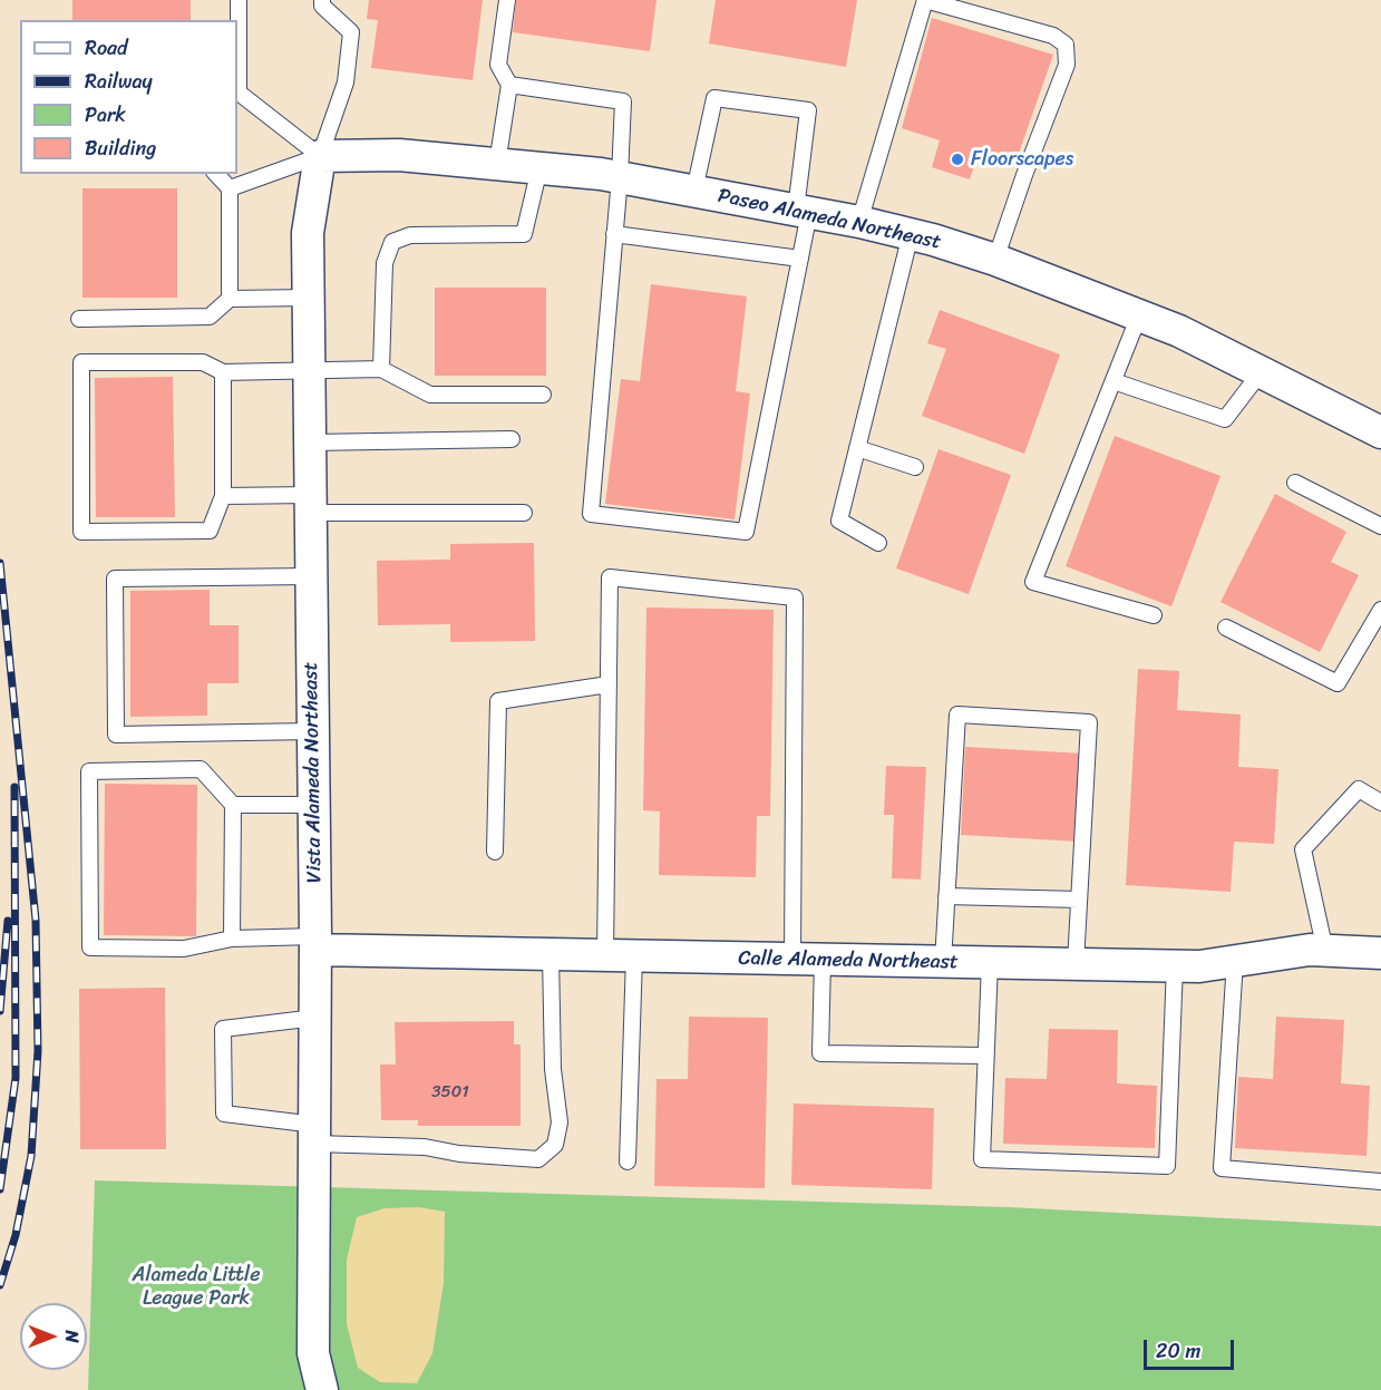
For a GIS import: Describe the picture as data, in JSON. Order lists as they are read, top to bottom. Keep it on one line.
{"streets":{"street":["Paseo Alameda Northeast","Vista Alameda Northeast","Calle Alameda Northeast"]},"crossings":[["Paseo Alameda Northeast","Vista Alameda Northeast"],["Vista Alameda Northeast","Calle Alameda Northeast"]],"parks":["Alameda Little League Park"],"places":["Floorscapes"],"house_numbers":["3501"],"legend":["Road","Railway","Park","Building"],"scale_bar":"20 m","north":"right"}
